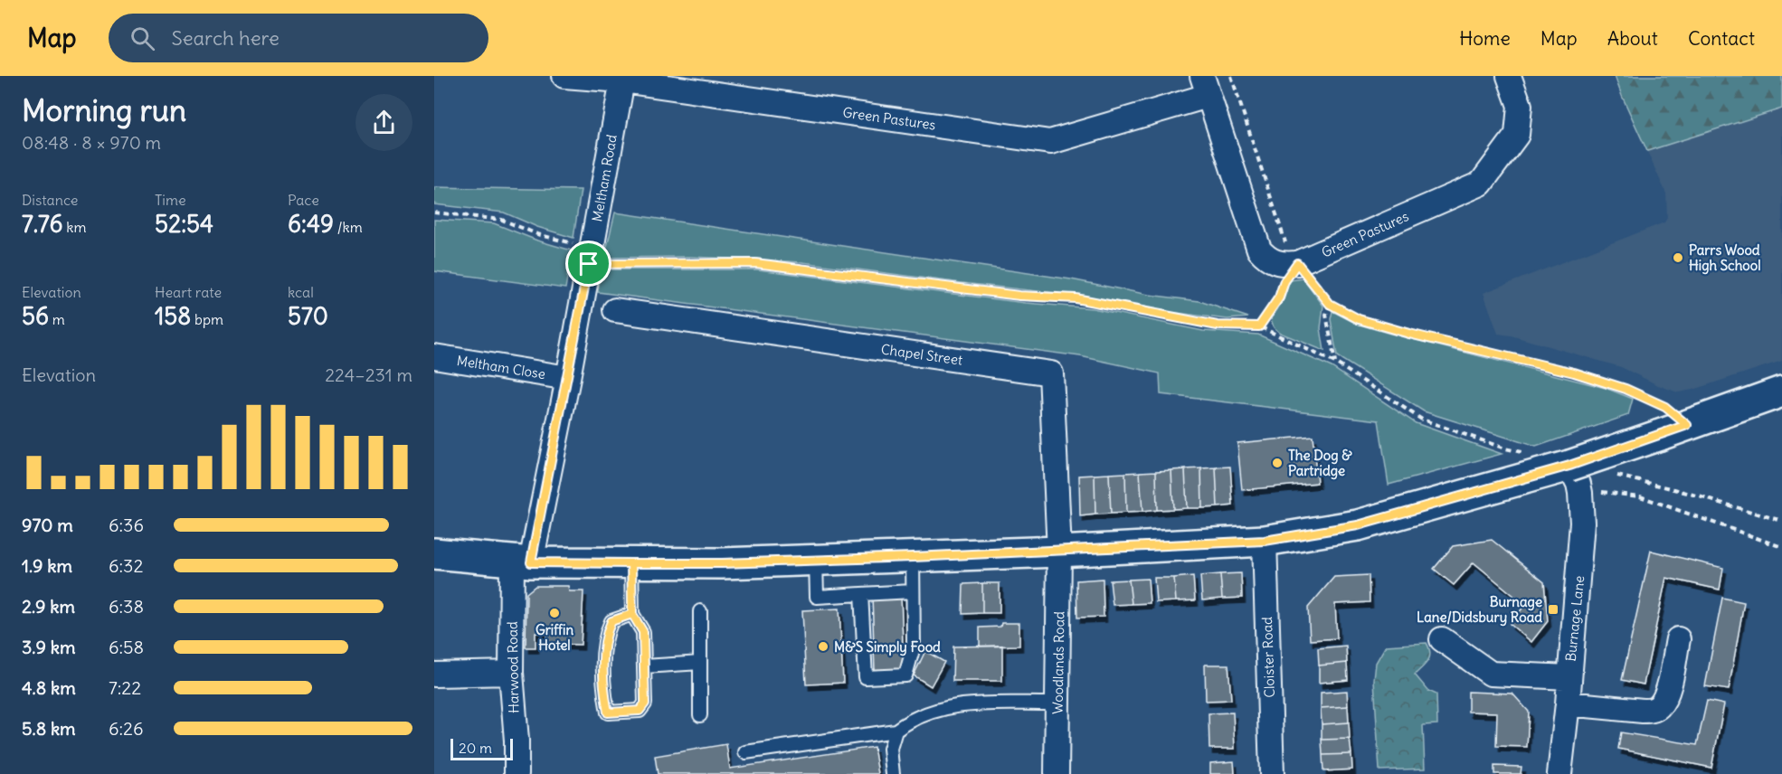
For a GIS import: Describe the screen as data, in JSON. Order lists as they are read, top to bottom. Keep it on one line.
{"streets":{"street":["Green Pastures","Meltham Road","Chapel Street","Meltham Close","Burnage Lane","Cloister Road","Woodlands Road","Harwood Road"]},"crossings":[["Green Pastures","Meltham Road"],["Meltham Road","Meltham Close"],["Meltham Road","Harwood Road"],["Chapel Street","Woodlands Road"]],"places":{"other":["Parrs Wood High School","The Dog & Partridge","Griffin Hotel","M&S Simply Food"],"transit":["Burnage Lane/Didsbury Road"]},"scale_bar":"20 m","page":{"header":"Map","search":"Search here","nav":["Home","Map","About","Contact"],"heading":["Morning run","08:48 · 8 × 970 m"],"stats":[["Distance","7.76 km"],["Time","52:54"],["Pace","6:49 /km"],["Elevation","56 m"],["Heart rate","158 bpm"],["kcal","570"]],"chart":["Elevation","224–231 m"],"list":[{"name":"970 m","note":"6:36"},{"name":"1.9 km","note":"6:32"},{"name":"2.9 km","note":"6:38"},{"name":"3.9 km","note":"6:58"},{"name":"4.8 km","note":"7:22"},{"name":"5.8 km","note":"6:26"}],"scale":"20 m"}}
